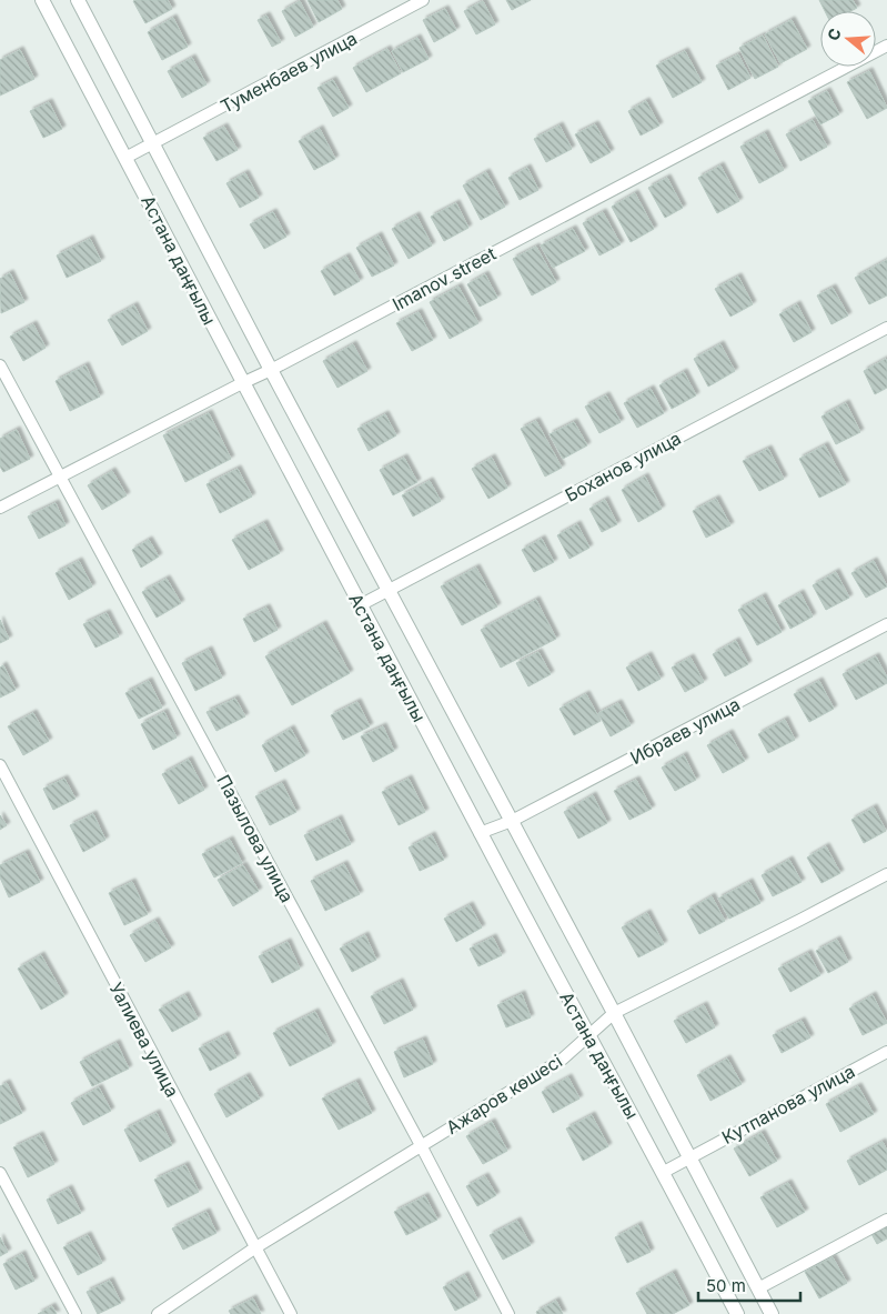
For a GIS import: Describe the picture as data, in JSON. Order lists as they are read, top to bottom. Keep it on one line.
{"streets":{"street":["Туменбаев улица","Астана даңғылы","Imanov street","Боханов улица","Ибраев улица","Пазылова улица","Уалиева улица","Ажаров көшесі","Кутпанова улица"]},"crossings":[["Туменбаев улица","Астана даңғылы"],["Астана даңғылы","Imanov street"],["Астана даңғылы","Боханов улица"],["Астана даңғылы","Ибраев улица"],["Астана даңғылы","Ажаров көшесі"],["Астана даңғылы","Кутпанова улица"],["Imanov street","Пазылова улица"],["Пазылова улица","Ажаров көшесі"],["Уалиева улица","Ажаров көшесі"]],"scale_bar":"50 m","north":"left"}
